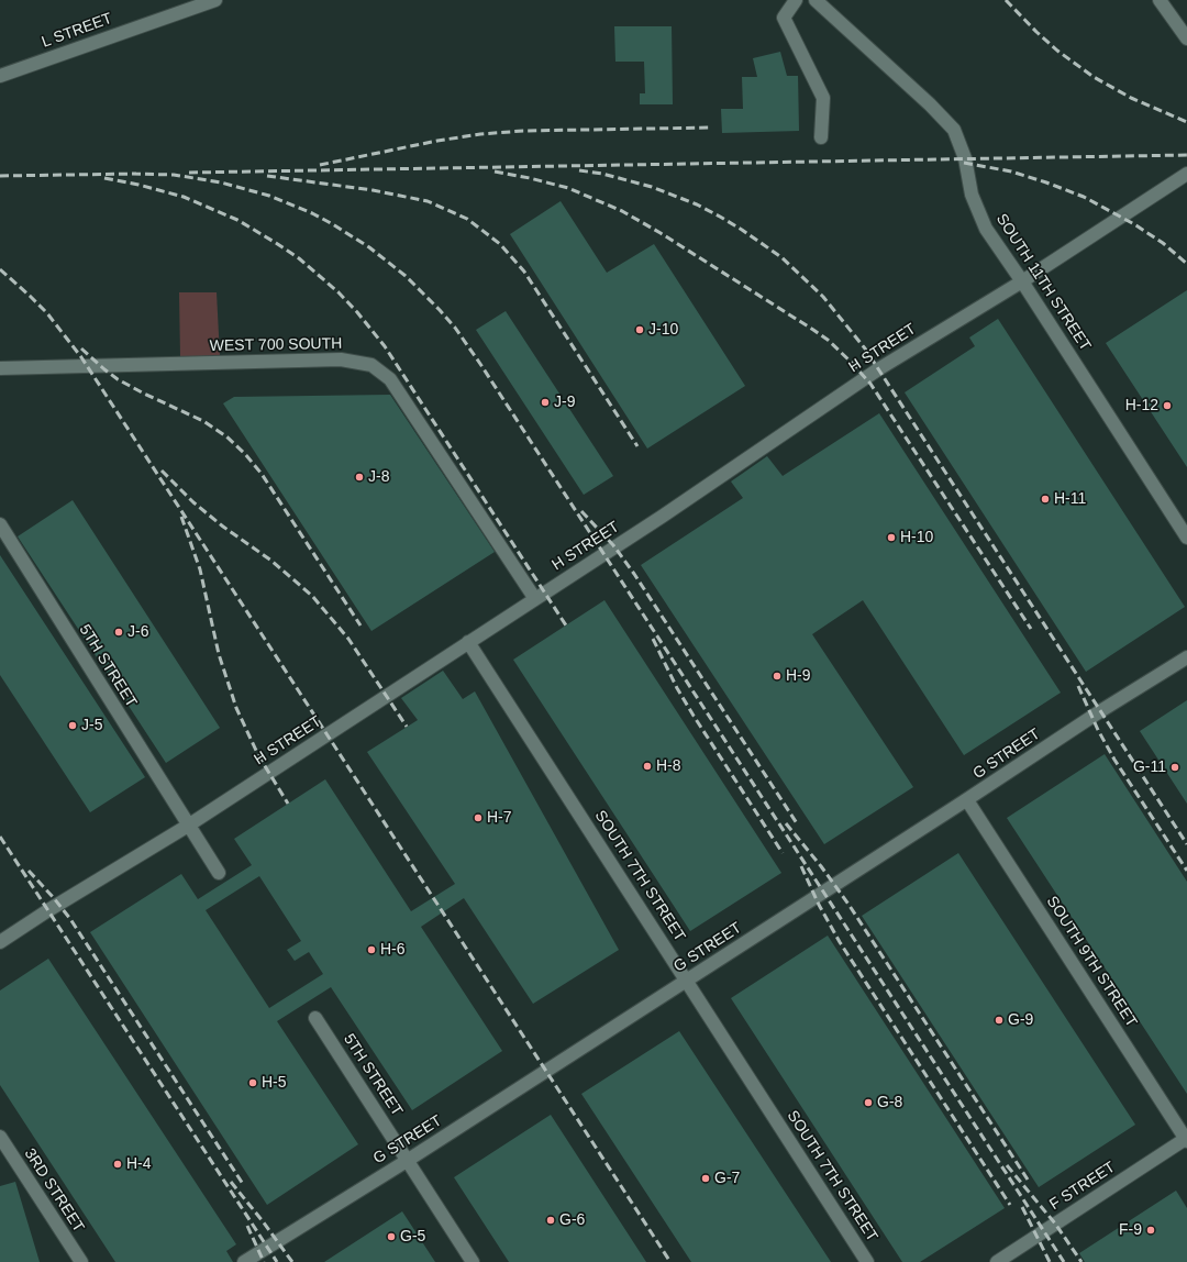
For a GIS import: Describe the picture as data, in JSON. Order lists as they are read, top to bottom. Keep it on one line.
{"streets":{"lane":["L STREET","SOUTH 11TH STREET","WEST 700 SOUTH","H STREET","5TH STREET","G STREET","SOUTH 7TH STREET","SOUTH 9TH STREET","F STREET","3RD STREET"]},"crossings":[["SOUTH 11TH STREET","H STREET"],["WEST 700 SOUTH","H STREET"],["H STREET","5TH STREET"],["H STREET","SOUTH 7TH STREET"],["5TH STREET","G STREET"],["G STREET","SOUTH 7TH STREET"],["G STREET","SOUTH 9TH STREET"],["SOUTH 9TH STREET","F STREET"]],"places":["J-10","J-9","H-12","J-8","H-11","H-10","J-6","H-9","J-5","H-8","G-11","H-7","H-6","G-9","H-5","G-8","H-4","G-7","G-6","F-9","G-5"]}
